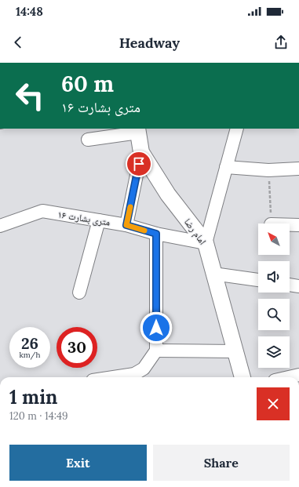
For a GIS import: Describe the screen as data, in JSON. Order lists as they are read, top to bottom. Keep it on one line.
{"streets":{"street":["۱۶ متری بشارت","امام رضا"]},"crossings":[["۱۶ متری بشارت","امام رضا"]],"north":"top left","page":{"status":"14:48","header":"Headway","turn":["60 m","۱۶ متری بشارت"],"speed":"26 km/h","limit":"30","heading":["1 min","120 m · 14:49"],"buttons":["Exit","Share"]}}
